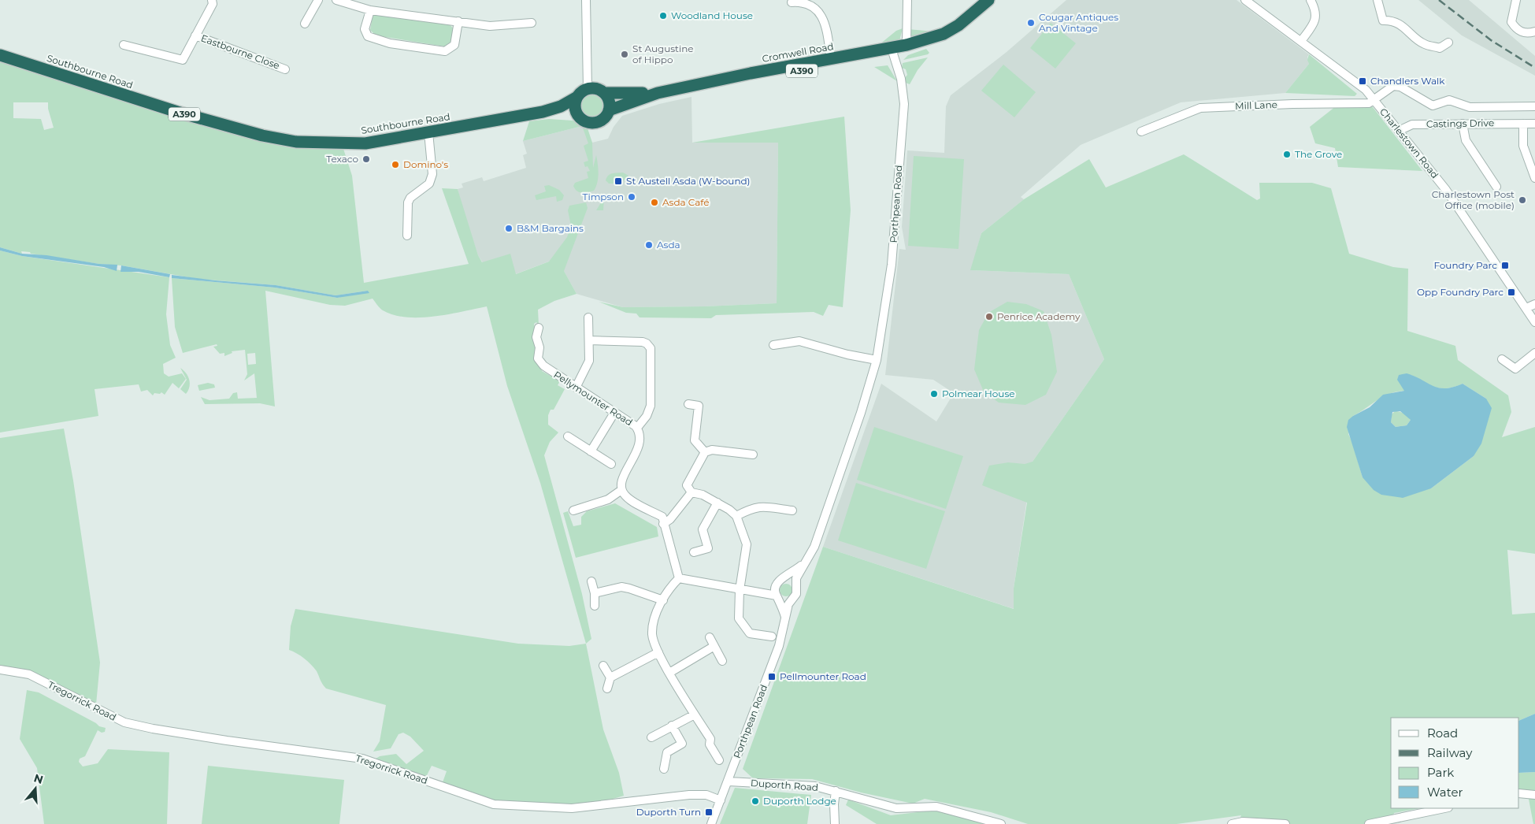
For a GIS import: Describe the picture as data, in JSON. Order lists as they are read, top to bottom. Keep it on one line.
{"streets":{"highway":["Cromwell Road","A390","Southbourne Road"],"street":["Eastbourne Close","Mill Lane","Castings Drive","Charlestown Road","Porthpean Road","Pellymounter Road","Tregorrick Road","Duporth Road"]},"crossings":[["Cromwell Road","A390"],["Cromwell Road","Southbourne Road"],["Cromwell Road","Porthpean Road"],["A390","Southbourne Road"],["A390","Porthpean Road"],["Mill Lane","Charlestown Road"],["Castings Drive","Charlestown Road"],["Porthpean Road","Tregorrick Road"],["Porthpean Road","Duporth Road"]],"places":{"other":["Woodland House","Cougar Antiques And Vintage","St Augustine of Hippo","The Grove","Texaco","Domino's","Timpson","Charlestown Post Office (mobile)","Asda Café","B&M Bargains","Asda","Penrice Academy","Polmear House","Duporth Lodge"],"transit":["Chandlers Walk","St Austell Asda (W-bound)","Foundry Parc","Opp Foundry Parc","Pellmounter Road","Duporth Turn"]},"legend":["Road","Railway","Park","Water"],"north":"top"}
